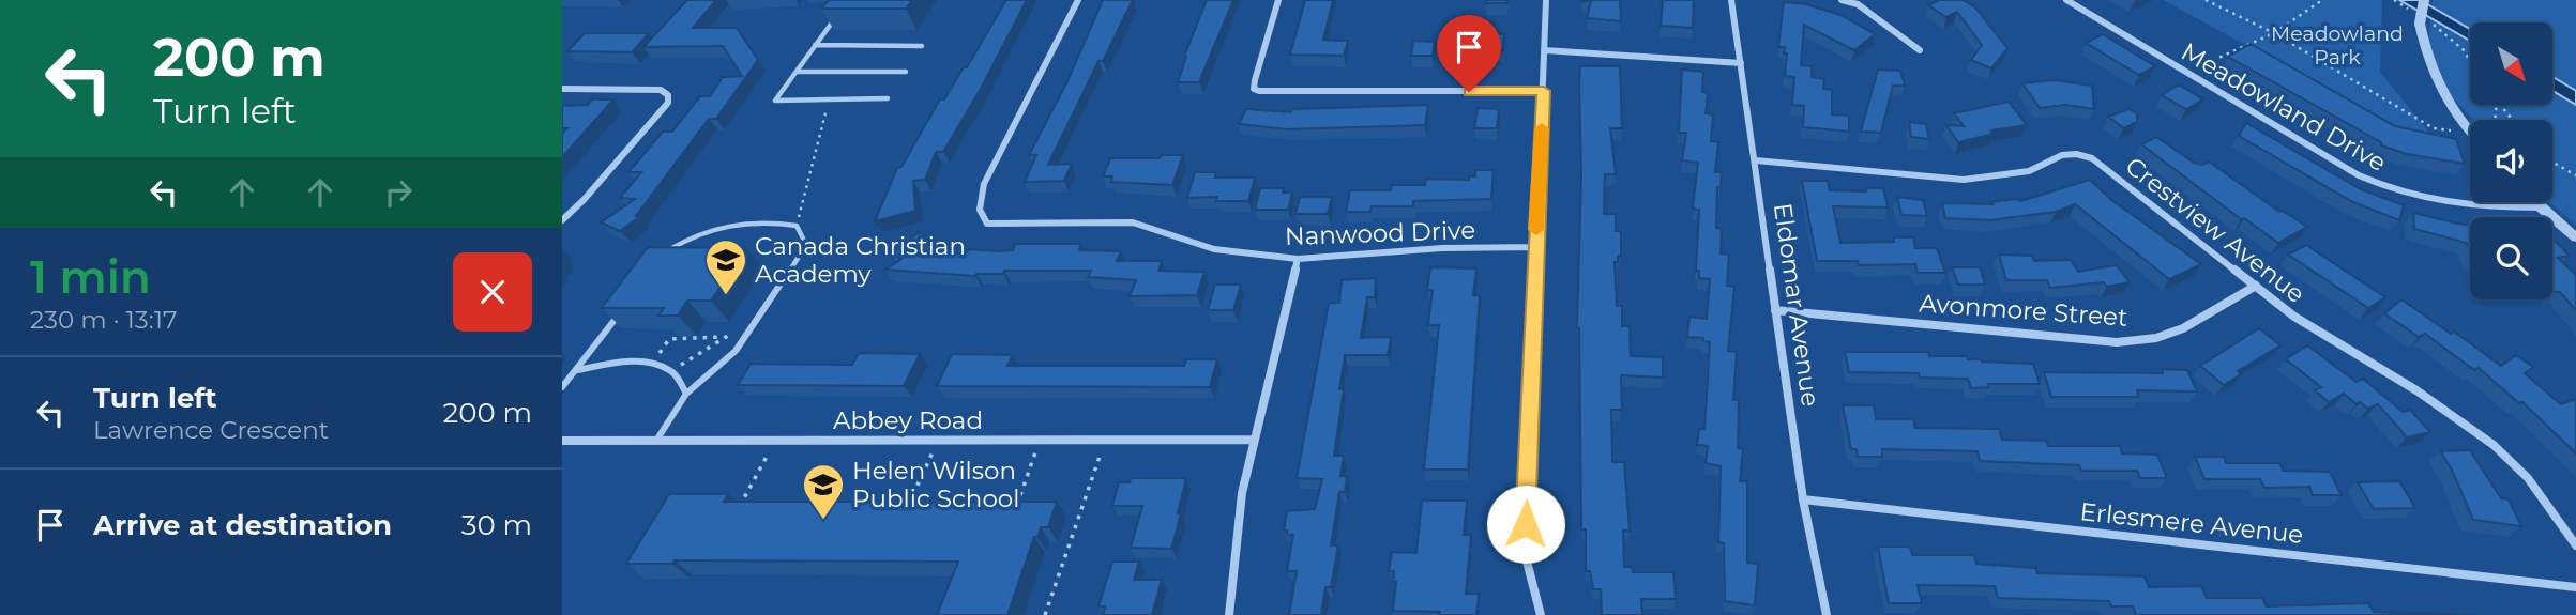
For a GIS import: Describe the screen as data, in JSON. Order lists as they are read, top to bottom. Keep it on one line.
{"streets":{"street":["Meadowland Drive","Crestview Avenue","Nanwood Drive","Eldomar Avenue","Avonmore Street","Abbey Road","Erlesmere Avenue"]},"crossings":[["Crestview Avenue","Eldomar Avenue"],["Crestview Avenue","Avonmore Street"],["Eldomar Avenue","Avonmore Street"],["Eldomar Avenue","Erlesmere Avenue"]],"parks":["Meadowland Park"],"places":{"school or university":["Canada Christian Academy","Helen Wilson Public School"]},"north":"bottom right","page":{"turn":["200 m","Turn left"],"heading":["1 min","230 m · 13:17"],"list":[{"name":"Turn left","note":"Lawrence Crescent","value":"200 m"},{"name":"Arrive at destination","value":"30 m"}]}}
